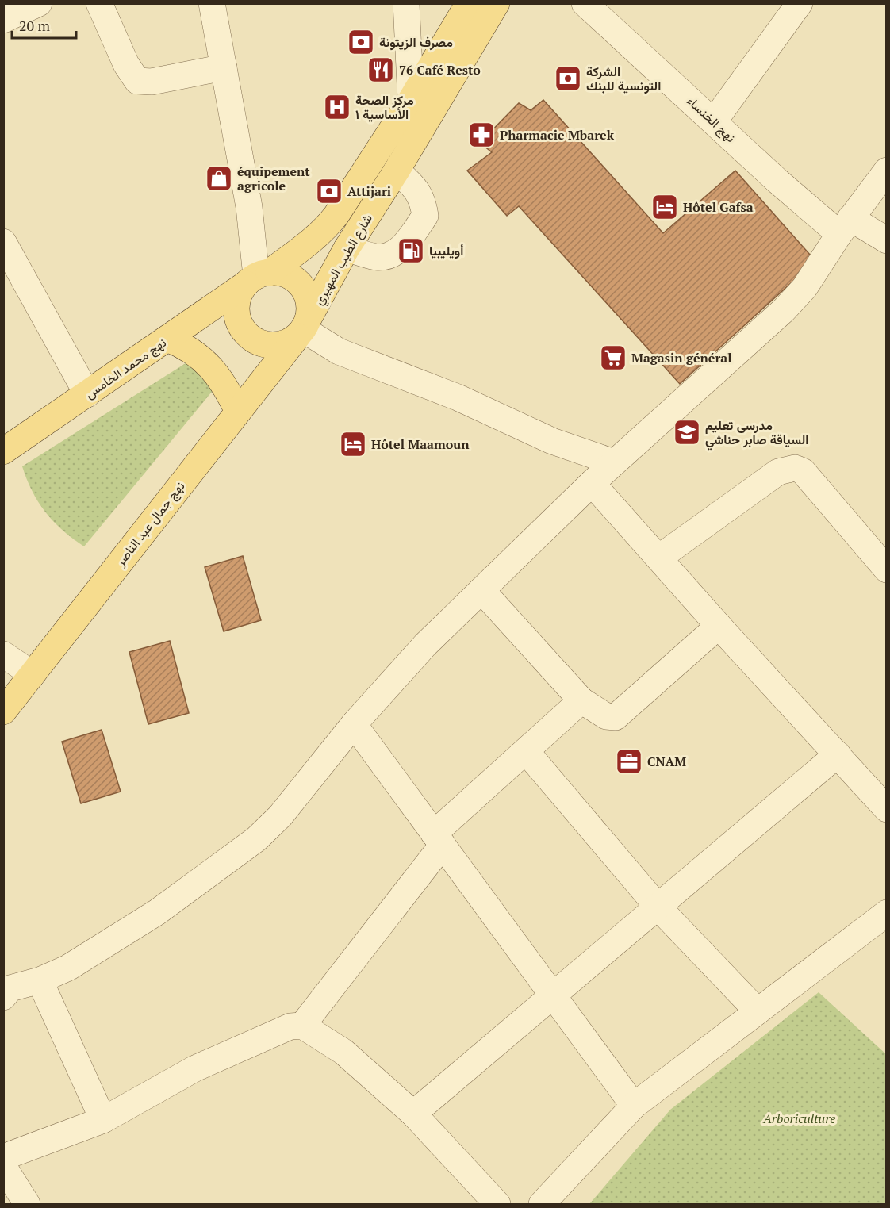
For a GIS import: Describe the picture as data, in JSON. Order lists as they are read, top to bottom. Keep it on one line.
{"streets":{"main road":["شارع الطيب المهيري","نهج محمد الخامس","نهج جمال عبد الناصر"],"street":["نهج الخنساء"]},"crossings":[["شارع الطيب المهيري","نهج محمد الخامس"],["شارع الطيب المهيري","نهج جمال عبد الناصر"],["نهج محمد الخامس","نهج جمال عبد الناصر"]],"parks":["Arboriculture"],"places":{"bank":["مصرف الزيتونة","الشركة التونسية للبنك","Attijari"],"restaurant":["76 Café Resto"],"hospital":["مركز الصحة الأساسية ١"],"pharmacy":["Pharmacie Mbarek"],"shop":["équipement agricole"],"hotel":["Hôtel Gafsa","Hôtel Maamoun"],"fuel station":["أويليبيا"],"supermarket":["Magasin général"],"school or university":["مدرسى تعليم السياقة صابر حناشي"],"office":["CNAM"]},"scale_bar":"20 m"}
